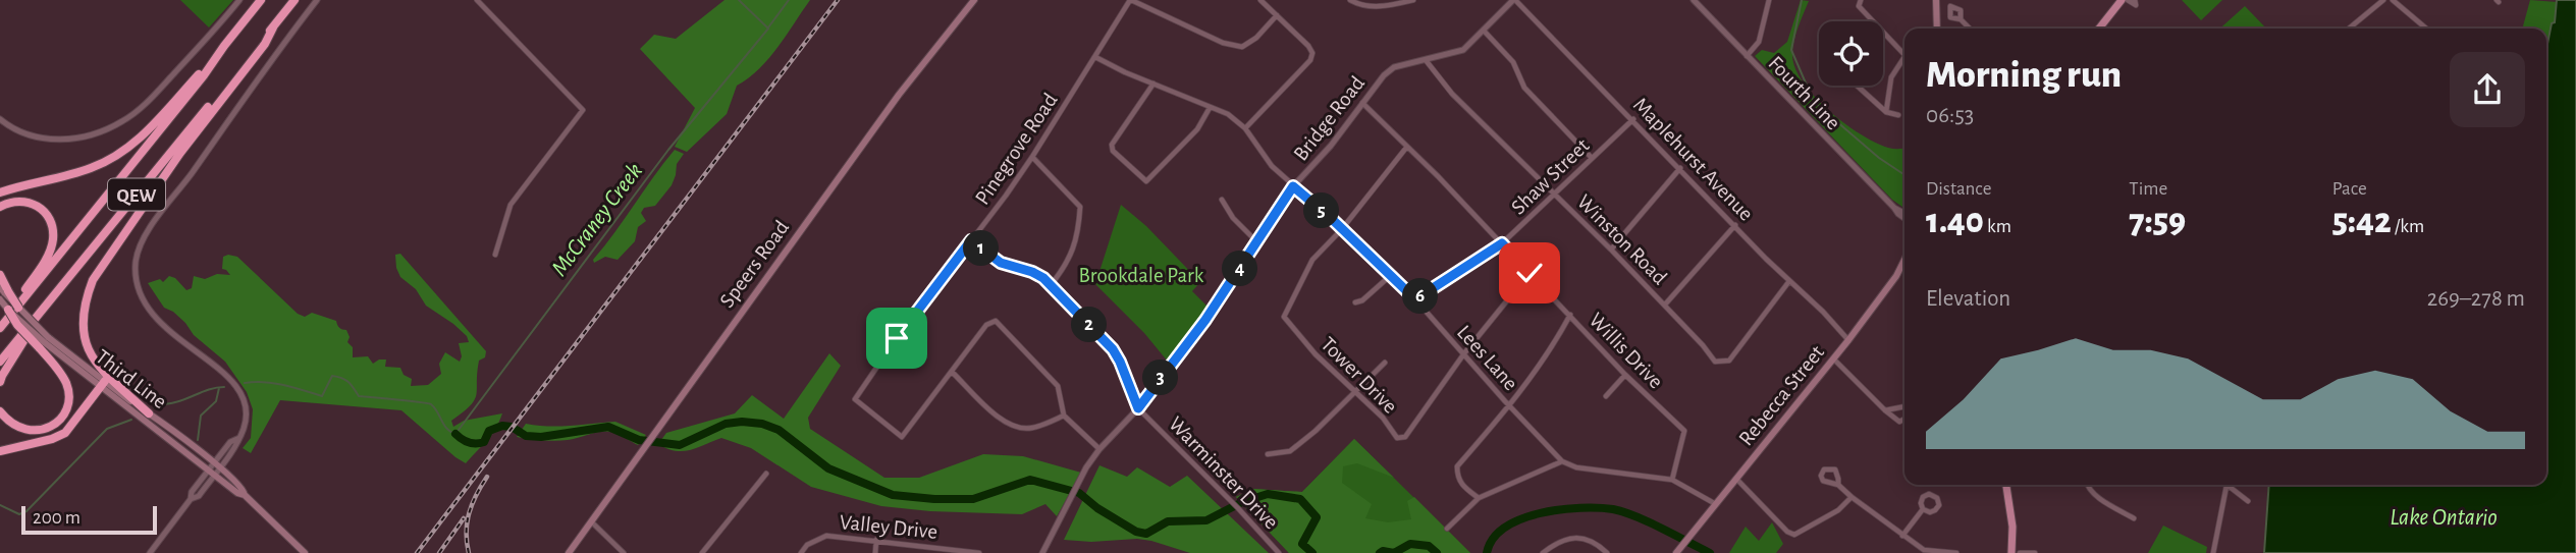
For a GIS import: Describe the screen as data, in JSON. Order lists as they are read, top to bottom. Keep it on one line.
{"streets":{"highway":["QEW"],"main road":["Speers Road","Third Line","Rebecca Street"],"street":["Fourth Line","Bridge Road","Pinegrove Road","Maplehurst Avenue","Shaw Street","Winston Road","Willis Drive","Lees Lane","Tower Drive","Warminster Drive","Valley Drive"]},"crossings":[["Bridge Road","Maplehurst Avenue"],["Bridge Road","Winston Road"],["Bridge Road","Willis Drive"],["Bridge Road","Lees Lane"],["Bridge Road","Warminster Drive"],["Pinegrove Road","Lees Lane"],["Pinegrove Road","Warminster Drive"],["Maplehurst Avenue","Shaw Street"],["Maplehurst Avenue","Winston Road"],["Maplehurst Avenue","Rebecca Street"],["Shaw Street","Winston Road"],["Shaw Street","Willis Drive"],["Shaw Street","Lees Lane"],["Lees Lane","Tower Drive"]],"water":["McCraney Creek","Lake Ontario"],"parks":["Brookdale Park"],"scale_bar":"200 m","page":{"heading":["Morning run","06:53"],"stats":[["Distance","1.40 km"],["Time","7:59"],["Pace","5:42 /km"]],"pins":["5","1","4","6","2","3"],"chart":["Elevation","269–278 m"],"scale":"200 m"}}
